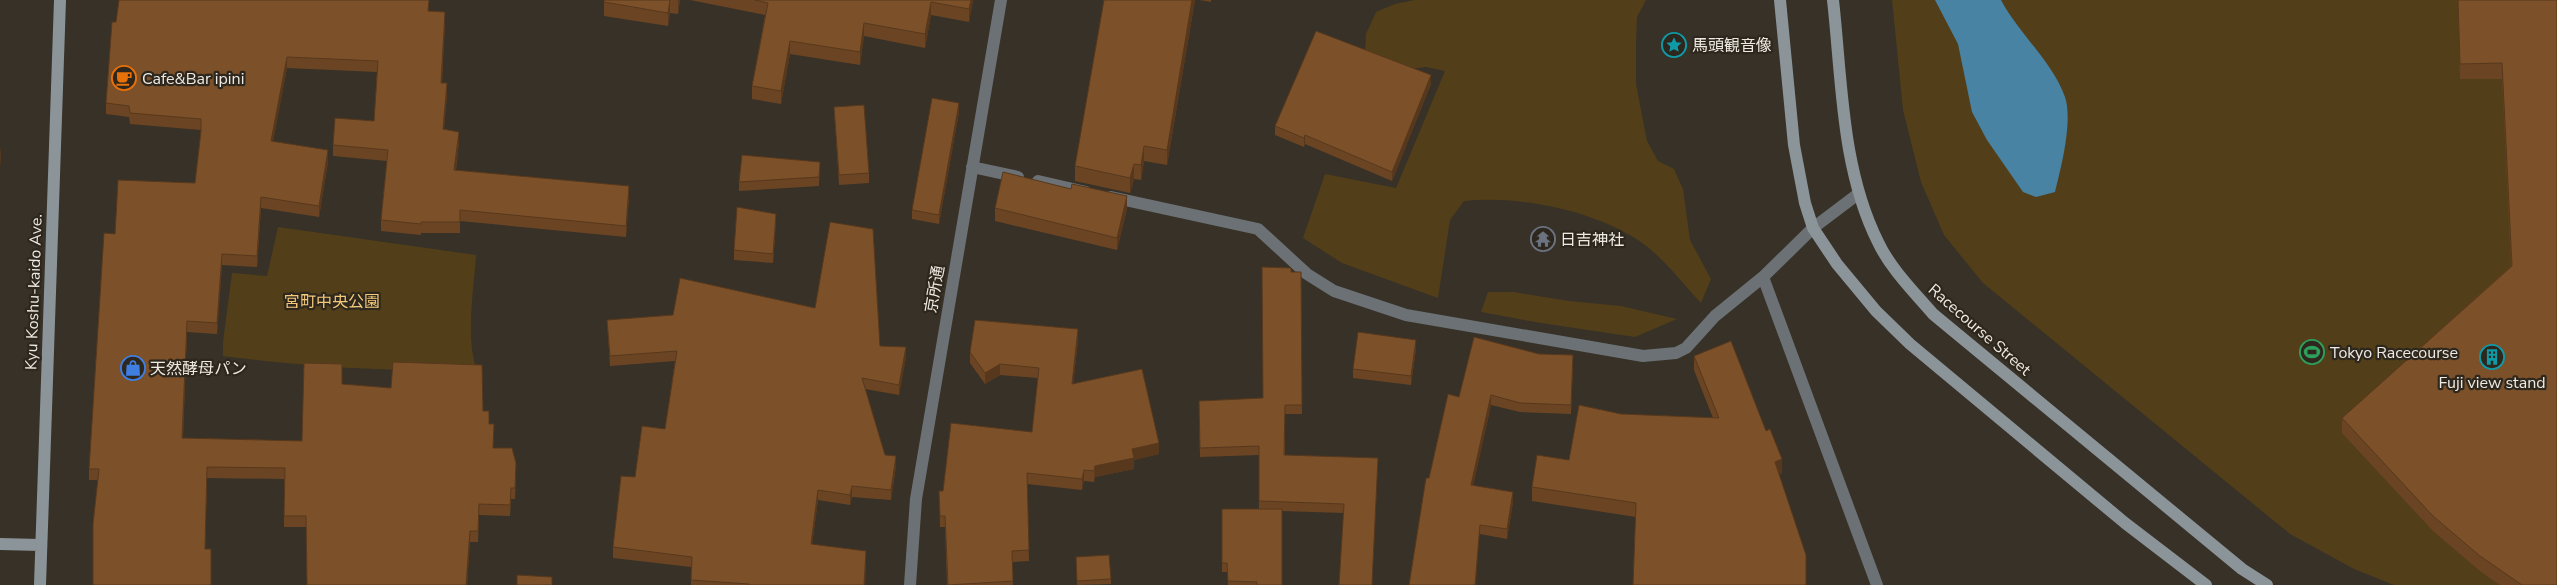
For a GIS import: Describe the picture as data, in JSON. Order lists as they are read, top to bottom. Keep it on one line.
{"streets":{"street":["京所通","Kyu Koshu-kaido Ave.","Racecourse Street"]},"parks":["宮町中央公園"],"places":{"place":["馬頭観音像"],"cafe":["Cafe&Bar ipini"],"temple":["日吉神社"],"sports":["Tokyo Racecourse"],"building":["Fuji view stand"],"shop":["天然酵母パン"]}}
